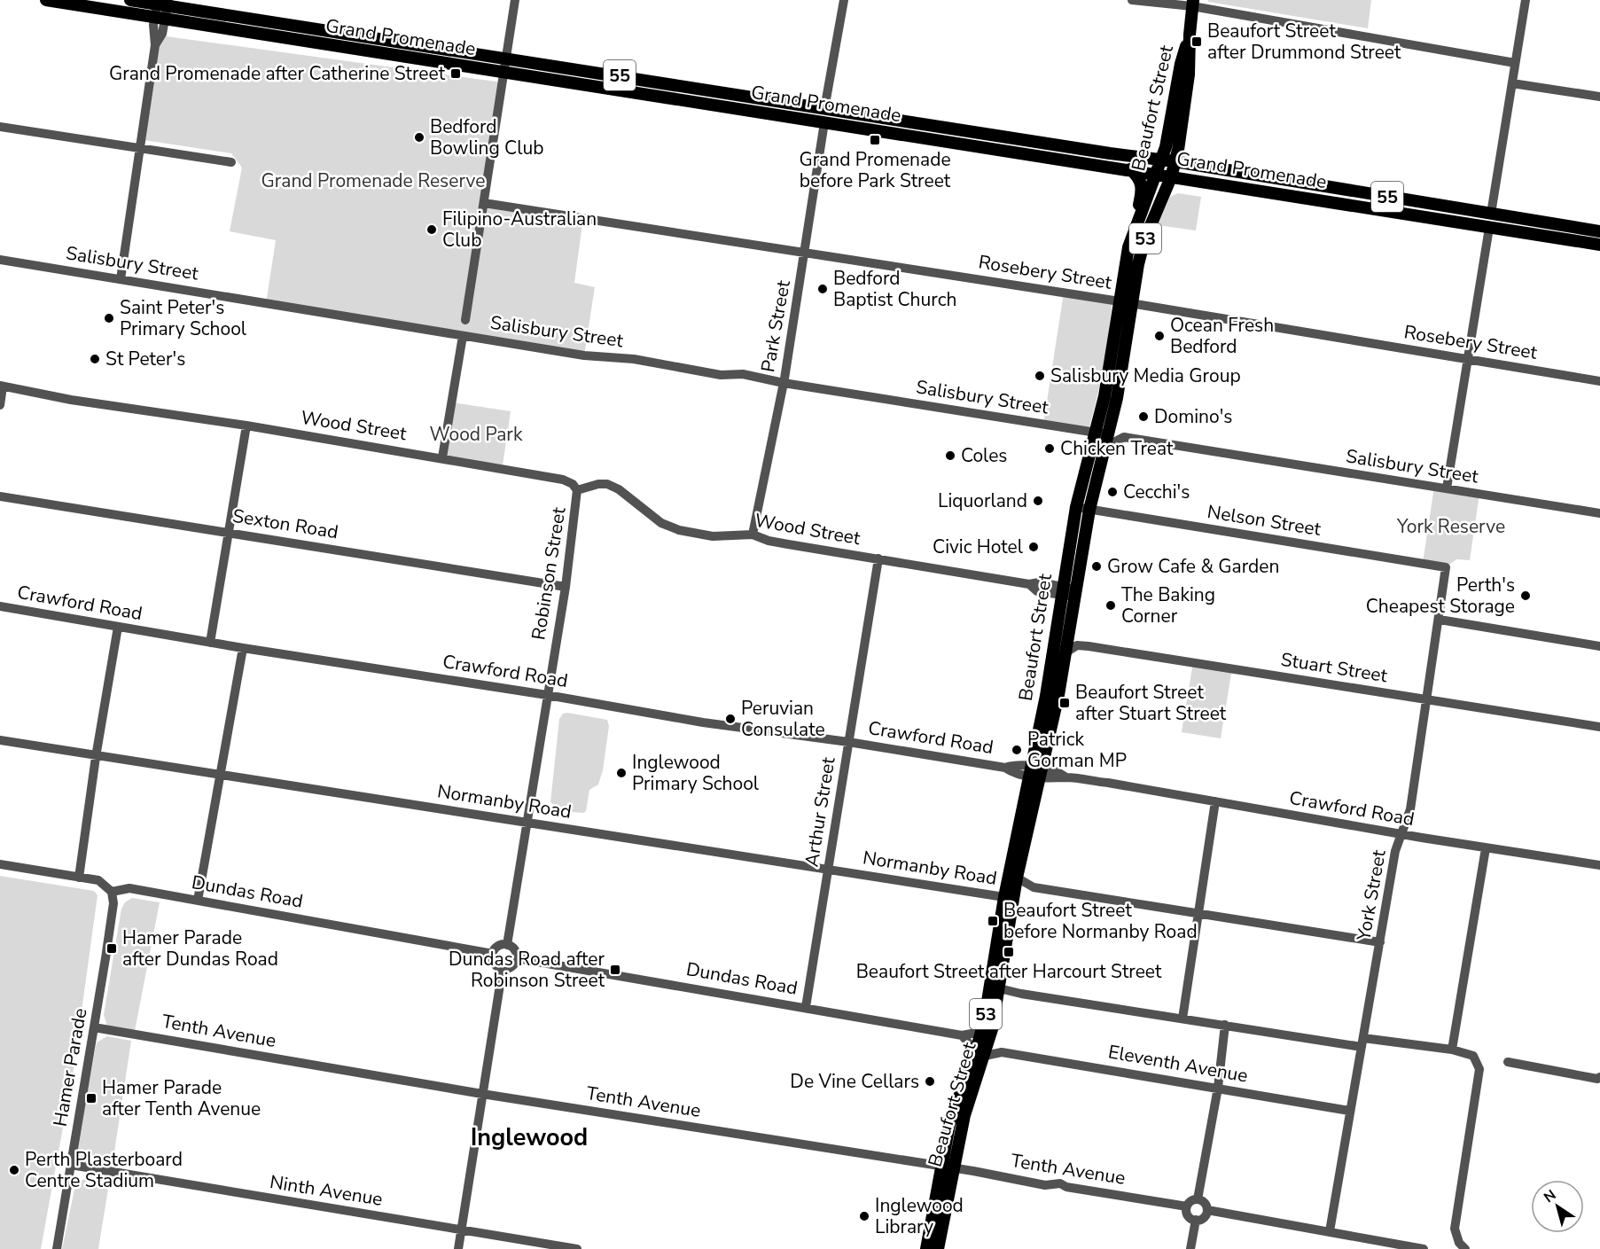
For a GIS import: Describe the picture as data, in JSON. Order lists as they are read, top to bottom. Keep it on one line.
{"streets":{"main road":["Grand Promenade","55","Beaufort Street","53"],"street":["Salisbury Street","Rosebery Street","Park Street","Wood Street","Nelson Street","Sexton Road","Robinson Street","Crawford Road","Stuart Street","Normanby Road","Arthur Street","Dundas Road","York Street","Tenth Avenue","Eleventh Avenue","Hamer Parade","Ninth Avenue"]},"crossings":[["Grand Promenade","Beaufort Street"],["Grand Promenade","Park Street"],["Beaufort Street","Salisbury Street"],["Beaufort Street","Rosebery Street"],["Beaufort Street","Wood Street"],["Beaufort Street","Nelson Street"],["Beaufort Street","Crawford Road"],["Beaufort Street","Stuart Street"],["Beaufort Street","Normanby Road"],["Beaufort Street","Dundas Road"],["Beaufort Street","Tenth Avenue"],["Beaufort Street","Eleventh Avenue"],["Salisbury Street","Park Street"],["Rosebery Street","Park Street"],["Park Street","Wood Street"],["Wood Street","Robinson Street"],["Wood Street","Arthur Street"],["Nelson Street","York Street"],["Sexton Road","Robinson Street"],["Robinson Street","Crawford Road"],["Robinson Street","Normanby Road"],["Robinson Street","Dundas Road"],["Crawford Road","Arthur Street"],["Crawford Road","York Street"],["Stuart Street","York Street"],["Normanby Road","Arthur Street"],["Arthur Street","Dundas Road"],["Dundas Road","Hamer Parade"],["York Street","Eleventh Avenue"],["Tenth Avenue","Hamer Parade"],["Hamer Parade","Ninth Avenue"]],"districts":["Inglewood"],"parks":["Grand Promenade Reserve","Wood Park","York Reserve"],"places":{"transit":["Beaufort Street after Drummond Street","Grand Promenade after Catherine Street","Grand Promenade before Park Street","Beaufort Street after Stuart Street","Beaufort Street before Normanby Road","Hamer Parade after Dundas Road","Beaufort Street after Harcourt Street","Dundas Road after Robinson Street","Hamer Parade after Tenth Avenue"],"other":["Bedford Bowling Club","Filipino-Australian Club","Bedford Baptist Church","Saint Peter's Primary School","Ocean Fresh Bedford","St Peter's","Salisbury Media Group","Domino's","Chicken Treat","Coles","Cecchi's","Liquorland","Civic Hotel","Grow Cafe & Garden","Perth's Cheapest Storage","The Baking Corner","Peruvian Consulate","Patrick Gorman MP","Inglewood Primary School","De Vine Cellars","Perth Plasterboard Centre Stadium","Inglewood Library"]},"north":"top left"}
